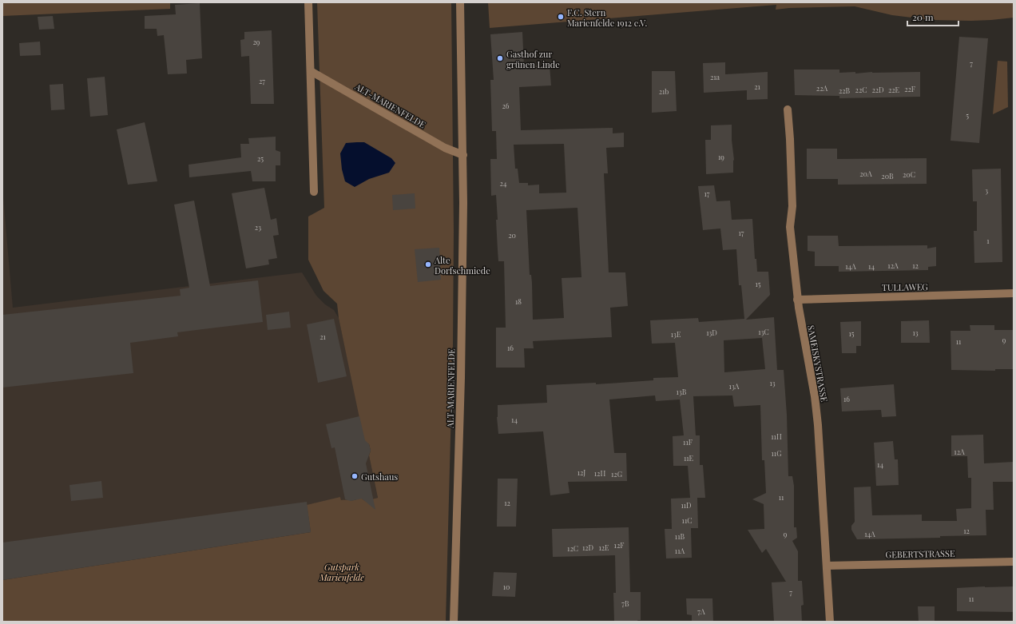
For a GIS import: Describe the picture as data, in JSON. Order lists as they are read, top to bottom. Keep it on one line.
{"streets":{"street":["ALT-MARIENFELDE","TULLAWEG","SAMEISKYSTRASSE","GEBERTSTRASSE"]},"crossings":[["TULLAWEG","SAMEISKYSTRASSE"],["SAMEISKYSTRASSE","GEBERTSTRASSE"]],"parks":["Gutspark Marienfelde"],"places":["F.C. Stern Marienfelde 1912 e.V.","Gasthof zur grünen Linde","Alte Dorfschmiede","Gutshaus"],"house_numbers":["29","7","21a","27","21","22A","22F","22C","22D","22E","22B","21b","26","5","19","25","20A","20C","20B","24","3","17","23","17","20","1","12A","12","14A","14","15","18","13C","13D","13","15","13E","21","9","11","16","13","13A","13B","16","14","11H","11F","12A","11G","11E","14","12J","12H","12G","11","12","11D","11C","12","9","14A","11B","12F","12D","12E","12C","11A","10","7","11","7B","7A"],"scale_bar":"20 m"}
